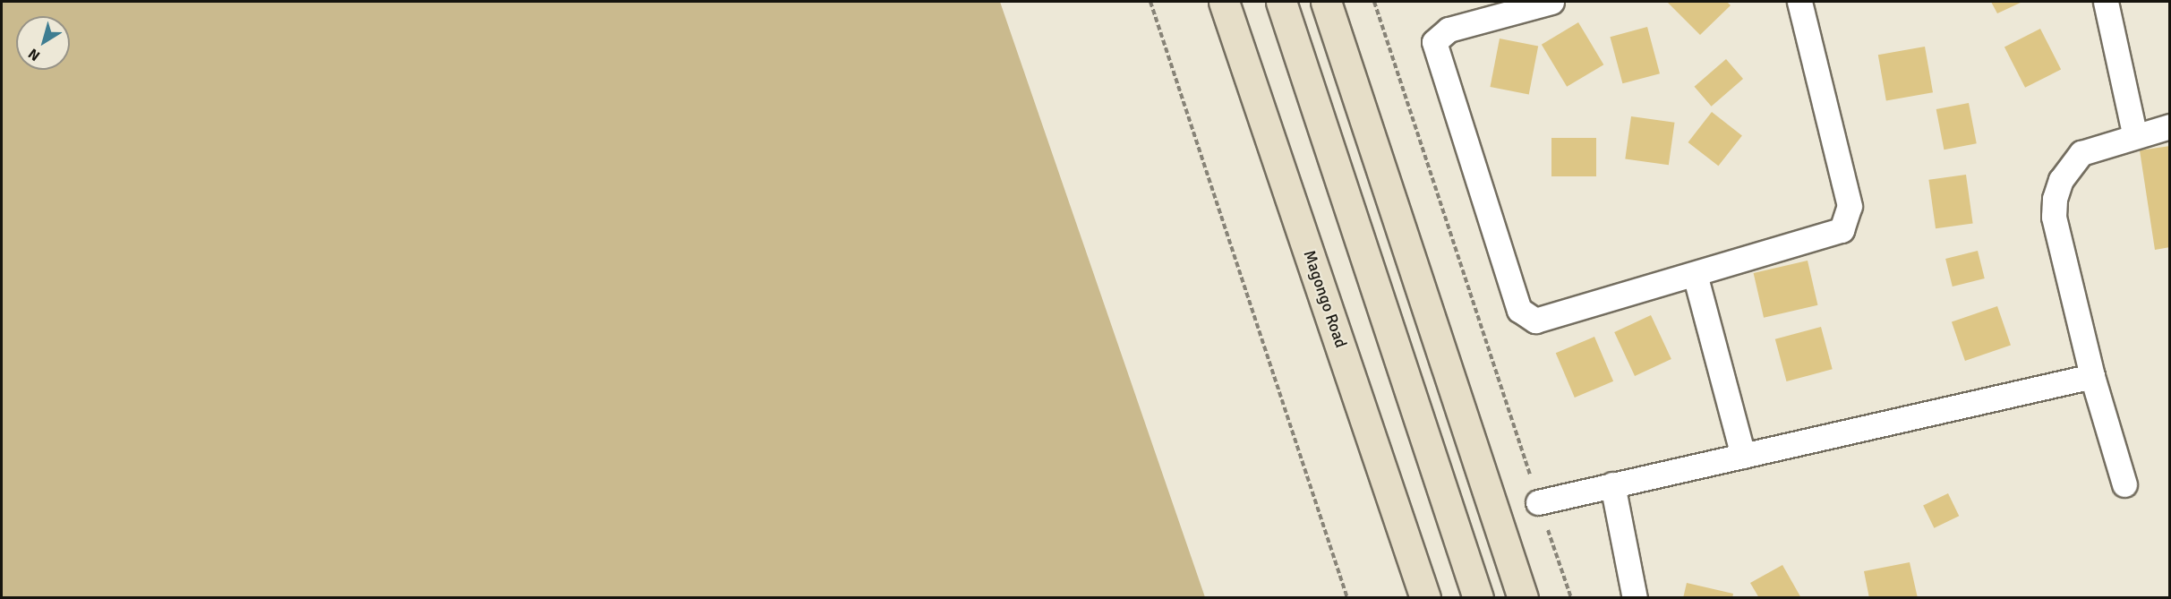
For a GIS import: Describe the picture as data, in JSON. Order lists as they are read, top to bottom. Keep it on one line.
{"streets":{"main road":["Magongo Road"]},"north":"bottom left"}
